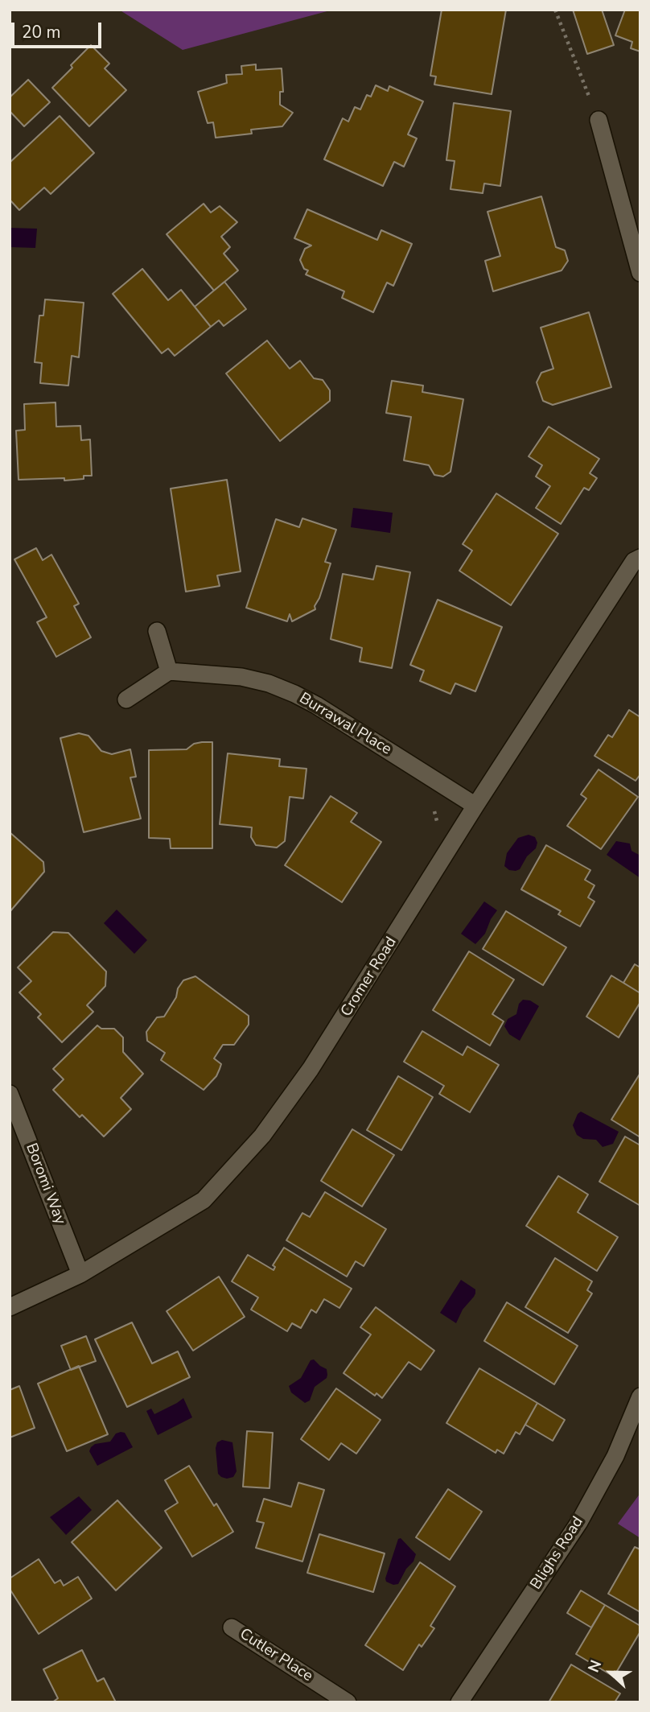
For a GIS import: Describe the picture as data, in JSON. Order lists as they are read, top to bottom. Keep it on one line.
{"streets":{"street":["Burrawal Place","Cromer Road","Boromi Way","Blighs Road","Cutler Place"]},"crossings":[["Burrawal Place","Cromer Road"],["Cromer Road","Boromi Way"]],"scale_bar":"20 m","north":"left"}
